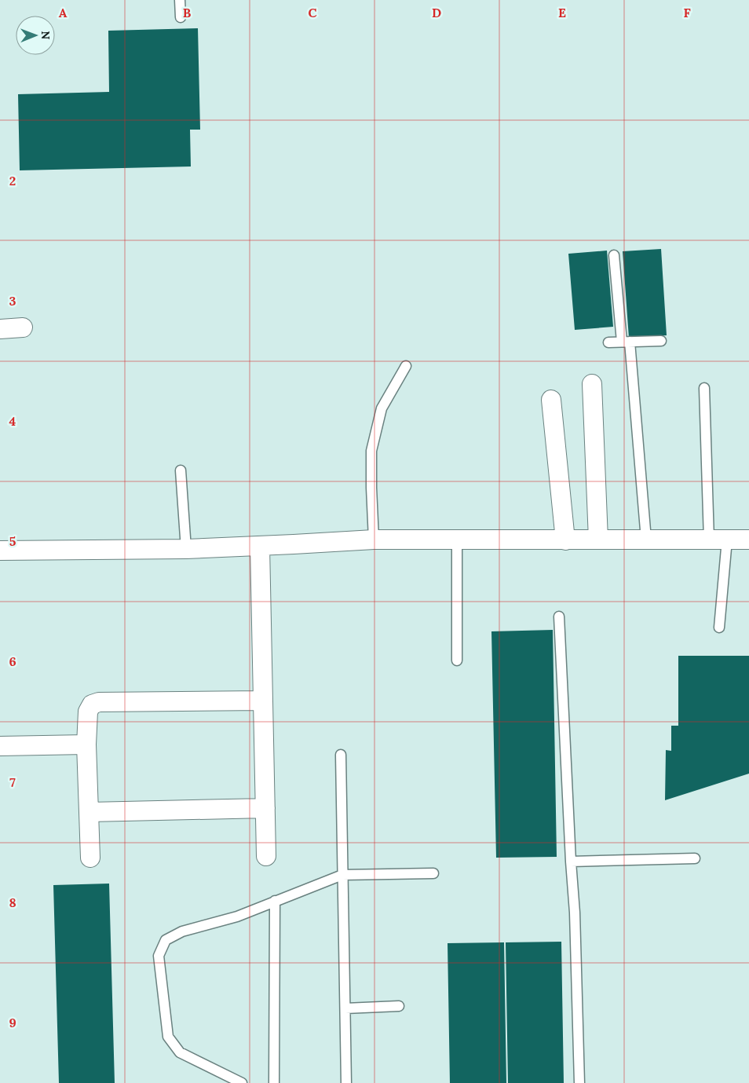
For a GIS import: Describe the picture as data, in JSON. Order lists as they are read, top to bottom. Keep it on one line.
{"north":"right","grid":{"columns":["A","B","C","D","E","F"],"rows":["2","3","4","5","6","7","8","9"]}}
